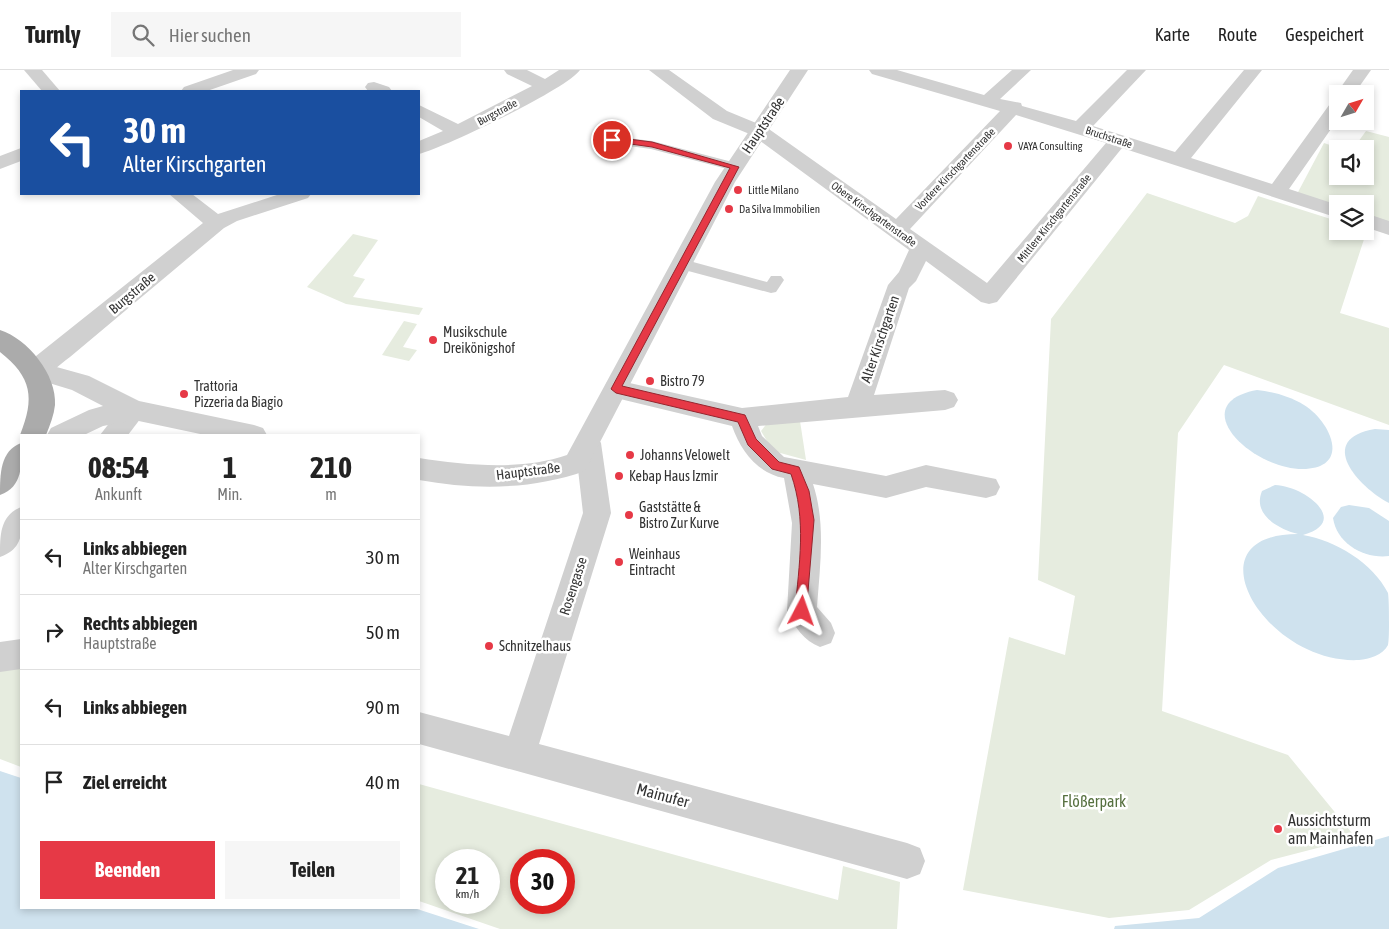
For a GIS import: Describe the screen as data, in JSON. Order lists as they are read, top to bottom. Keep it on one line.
{"streets":{"street":["Burgstraße","Hauptstraße","Bruchstraße","Vordere Kirschgartenstraße","Obere Kirschgartenstraße","Mittlere Kirschgartenstraße","Alter Kirschgarten","Rosengasse","Mainufer"]},"crossings":[["Hauptstraße","Obere Kirschgartenstraße"],["Hauptstraße","Alter Kirschgarten"],["Hauptstraße","Rosengasse"],["Bruchstraße","Vordere Kirschgartenstraße"],["Bruchstraße","Mittlere Kirschgartenstraße"],["Vordere Kirschgartenstraße","Obere Kirschgartenstraße"],["Obere Kirschgartenstraße","Mittlere Kirschgartenstraße"],["Obere Kirschgartenstraße","Alter Kirschgarten"],["Rosengasse","Mainufer"]],"parks":["Flößerpark"],"places":["VAYA Consulting","Little Milano","Da Silva Immobilien","Musikschule Dreikönigshof","Bistro 79","Trattoria Pizzeria da Biagio","Johanns Velowelt","Kebap Haus Izmir","Gaststätte & Bistro Zur Kurve","Weinhaus Eintracht","Schnitzelhaus","Aussichtsturm am Mainhafen"],"north":"top right","page":{"header":"Turnly","search":"Hier suchen","nav":["Karte","Route","Gespeichert"],"turn":["30 m","Alter Kirschgarten"],"eta":["08:54","Ankunft","1","Min.","210","m"],"list":[{"name":"Links abbiegen","note":"Alter Kirschgarten","value":"30 m"},{"name":"Rechts abbiegen","note":"Hauptstraße","value":"50 m"},{"name":"Links abbiegen","value":"90 m"},{"name":"Ziel erreicht","value":"40 m"}],"buttons":["Beenden","Teilen"],"speed":"21 km/h","limit":"30"}}
